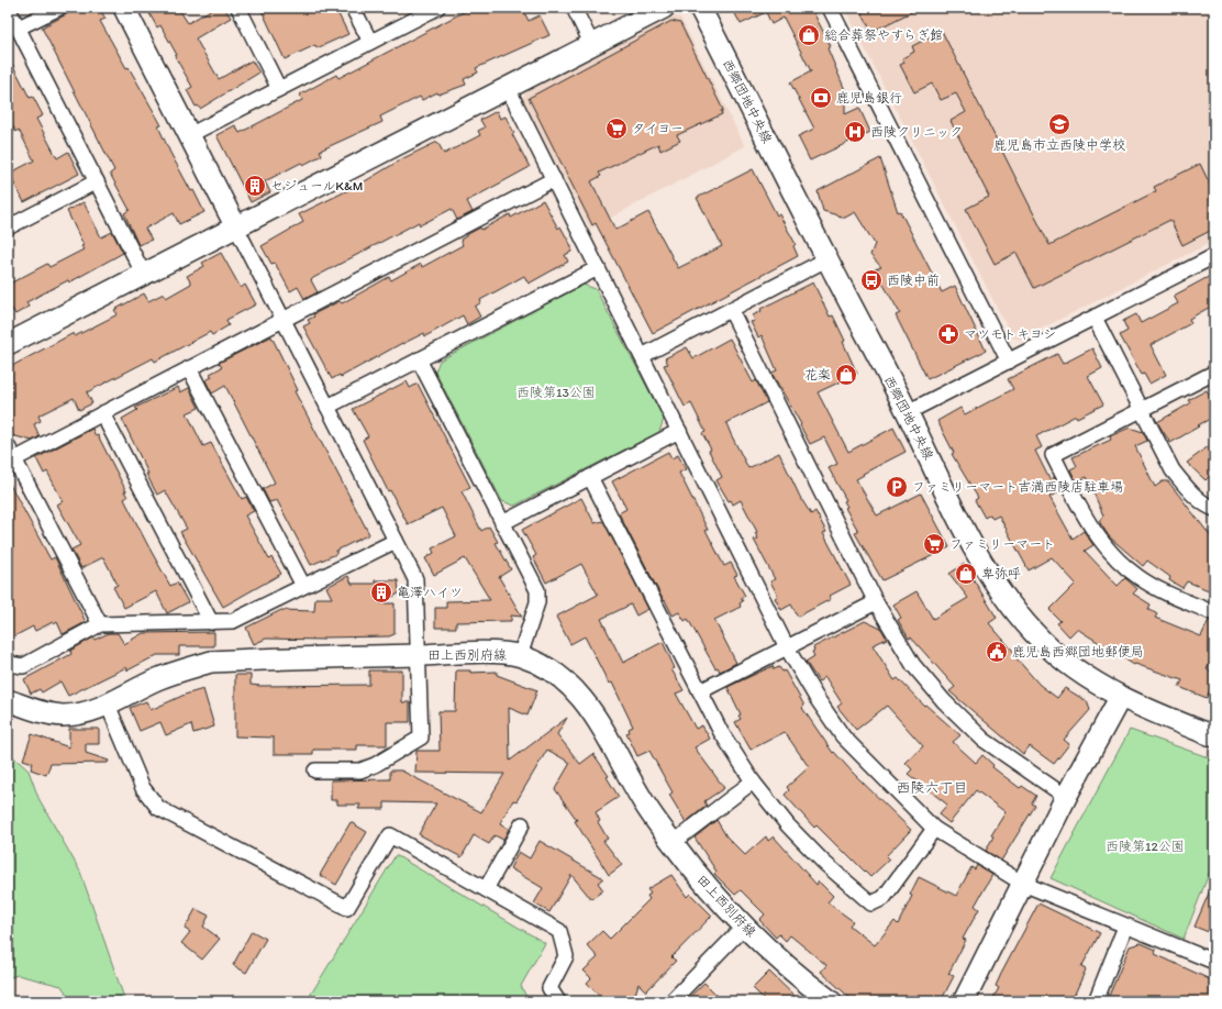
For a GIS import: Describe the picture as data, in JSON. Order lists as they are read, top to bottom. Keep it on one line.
{"streets":{"street":["西郷団地中央線","田上西別府線"]},"districts":["西陵六丁目"],"parks":["西陵第13公園","西陵第12公園"],"places":{"shop":["総合葬祭やすらぎ館","花楽","卑弥呼"],"bank":["鹿児島銀行"],"school or university":["鹿児島市立西陵中学校"],"supermarket":["タイヨー","ファミリーマート"],"hospital":["西陵クリニック"],"building":["セジュールK&M","亀澤ハイツ"],"bus stop":["西陵中前"],"pharmacy":["マツモトキヨシ"],"parking":["ファミリーマート吉満西陵店駐車場"],"public building":["鹿児島西郷団地郵便局"]}}
